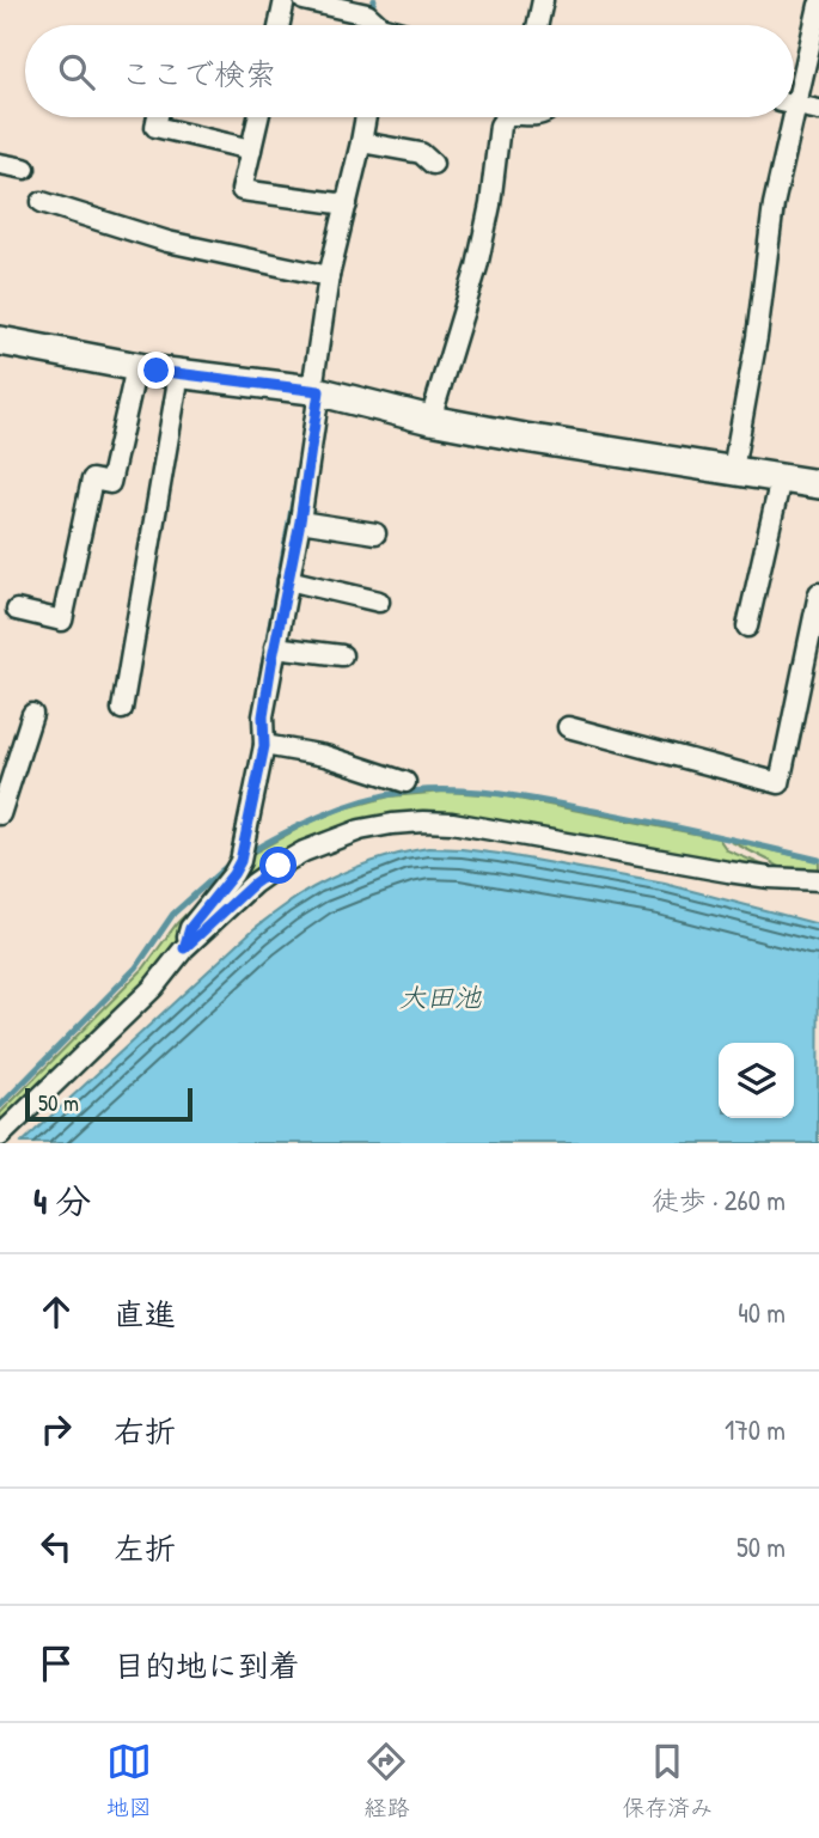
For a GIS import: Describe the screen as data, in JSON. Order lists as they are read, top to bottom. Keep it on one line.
{"water":["大田池"],"scale_bar":"50 m","page":{"search":"ここで検索","scale":"50 m","heading":["4 分","徒歩 · 260 m"],"list":[["直進","40 m"],["右折","170 m"],["左折","50 m"],"目的地に到着"],"nav":["地図","経路","保存済み"]}}
